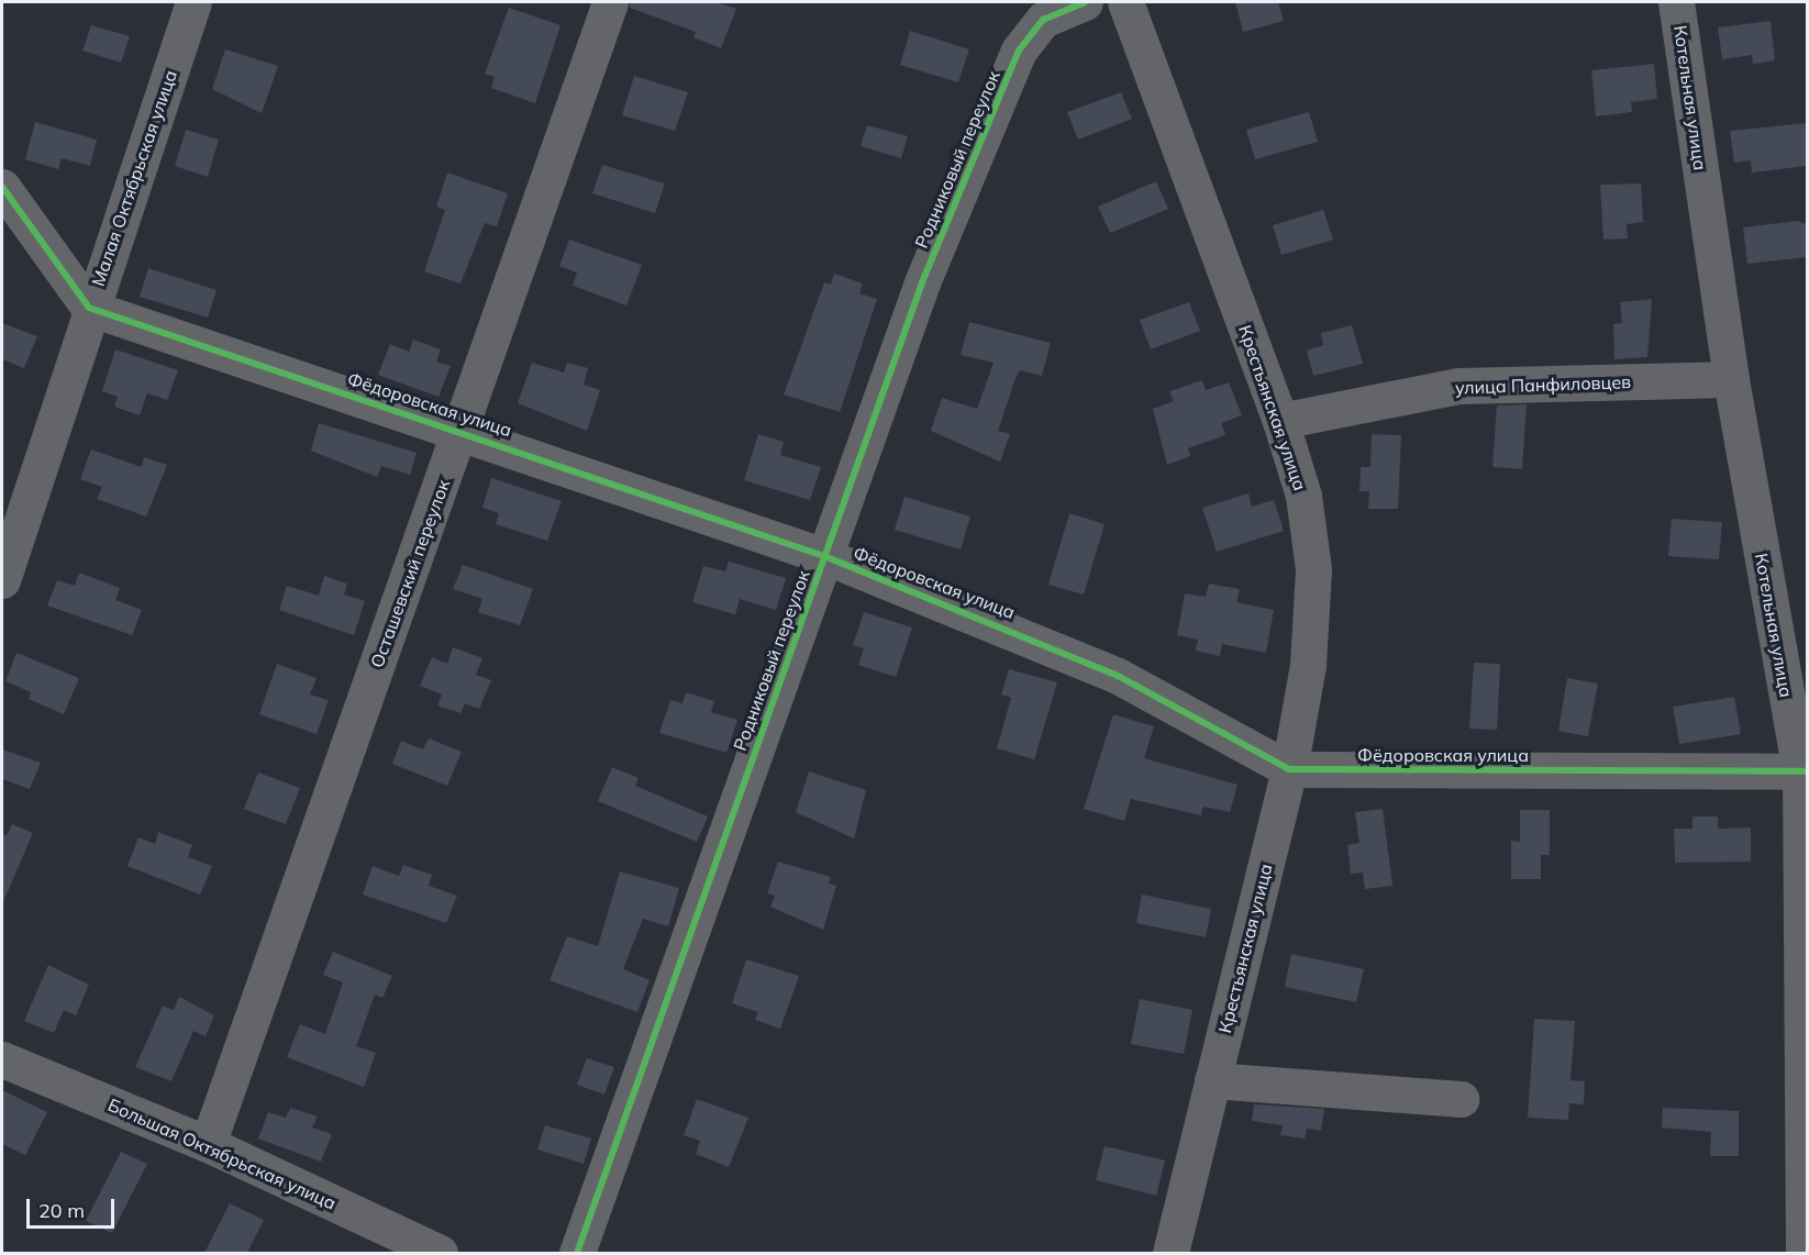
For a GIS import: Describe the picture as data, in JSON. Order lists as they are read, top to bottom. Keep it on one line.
{"streets":{"street":["Котельная улица","Родниковый переулок","Малая Октябрьская улица","улица Панфиловцев","Фёдоровская улица","Крестьянская улица","Осташевский переулок","Большая Октябрьская улица"]},"crossings":[["Котельная улица","улица Панфиловцев"],["Котельная улица","Фёдоровская улица"],["Родниковый переулок","Фёдоровская улица"],["Малая Октябрьская улица","Фёдоровская улица"],["улица Панфиловцев","Крестьянская улица"],["Фёдоровская улица","Крестьянская улица"],["Фёдоровская улица","Осташевский переулок"],["Осташевский переулок","Большая Октябрьская улица"]],"scale_bar":"20 m"}
